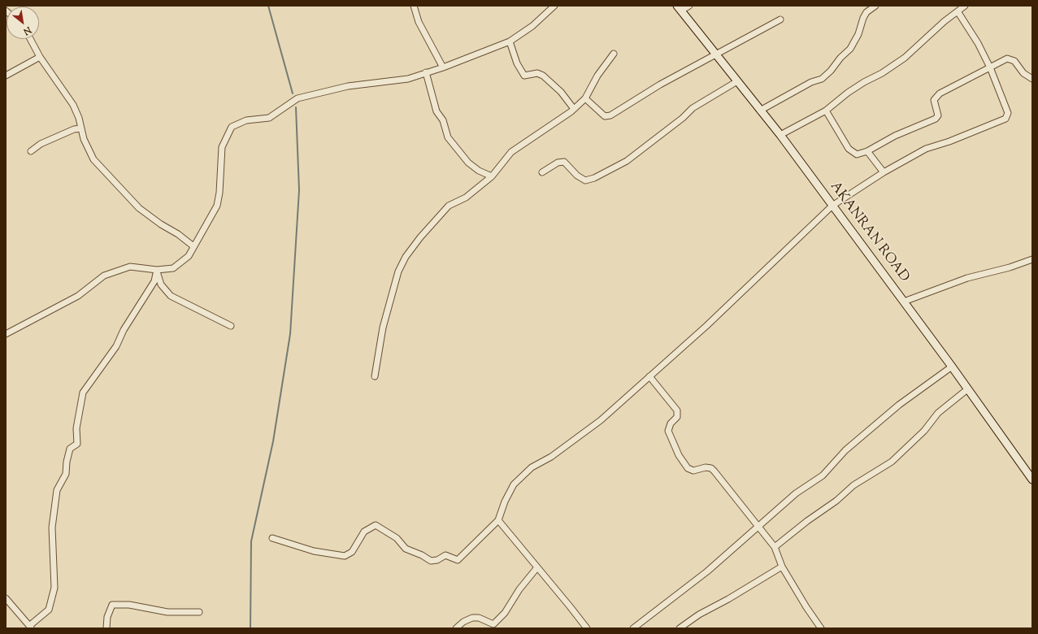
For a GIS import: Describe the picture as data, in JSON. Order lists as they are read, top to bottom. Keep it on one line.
{"streets":{"main road":["AKANRAN ROAD"]},"north":"bottom right"}
